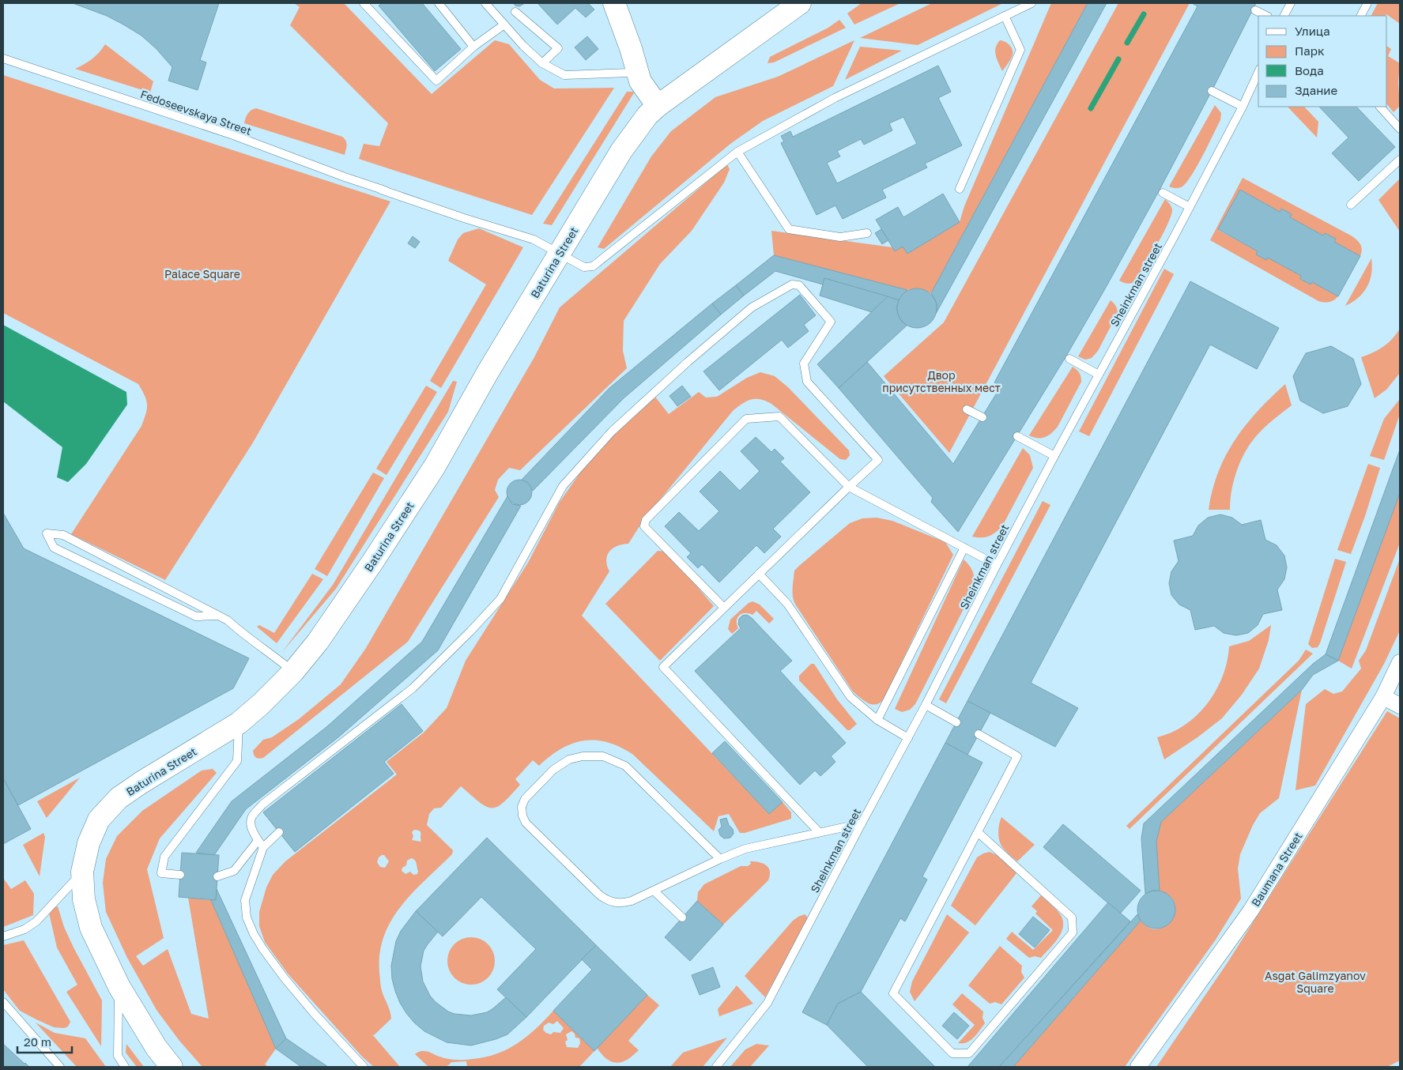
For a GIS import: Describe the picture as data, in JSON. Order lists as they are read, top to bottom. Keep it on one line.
{"streets":{"main road":["Baturina Street"],"street":["Baumana Street"],"lane":["Fedoseevskaya Street","Sheinkman street"]},"crossings":[["Fedoseevskaya Street","Baturina Street"]],"parks":["Palace Square","Двор присутственных мест","Asgat Galimzyanov Square"],"legend":["Улица","Парк","Вода","Здание"],"scale_bar":"20 m"}
